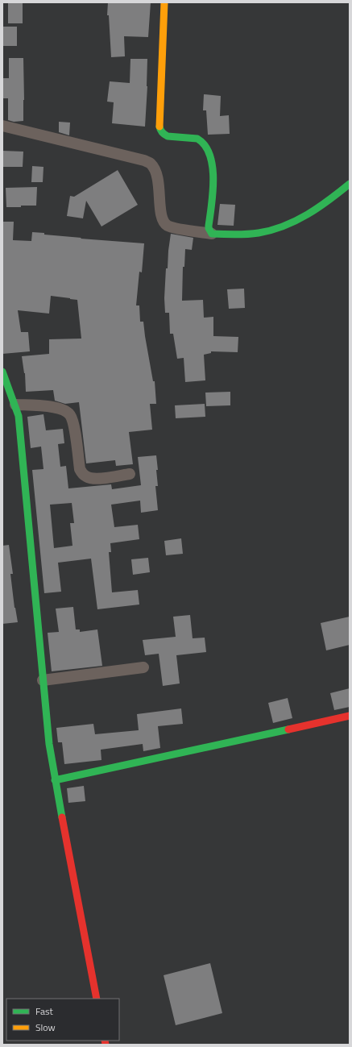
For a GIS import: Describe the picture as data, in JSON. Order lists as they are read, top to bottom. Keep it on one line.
{"legend":["Fast","Slow"]}
